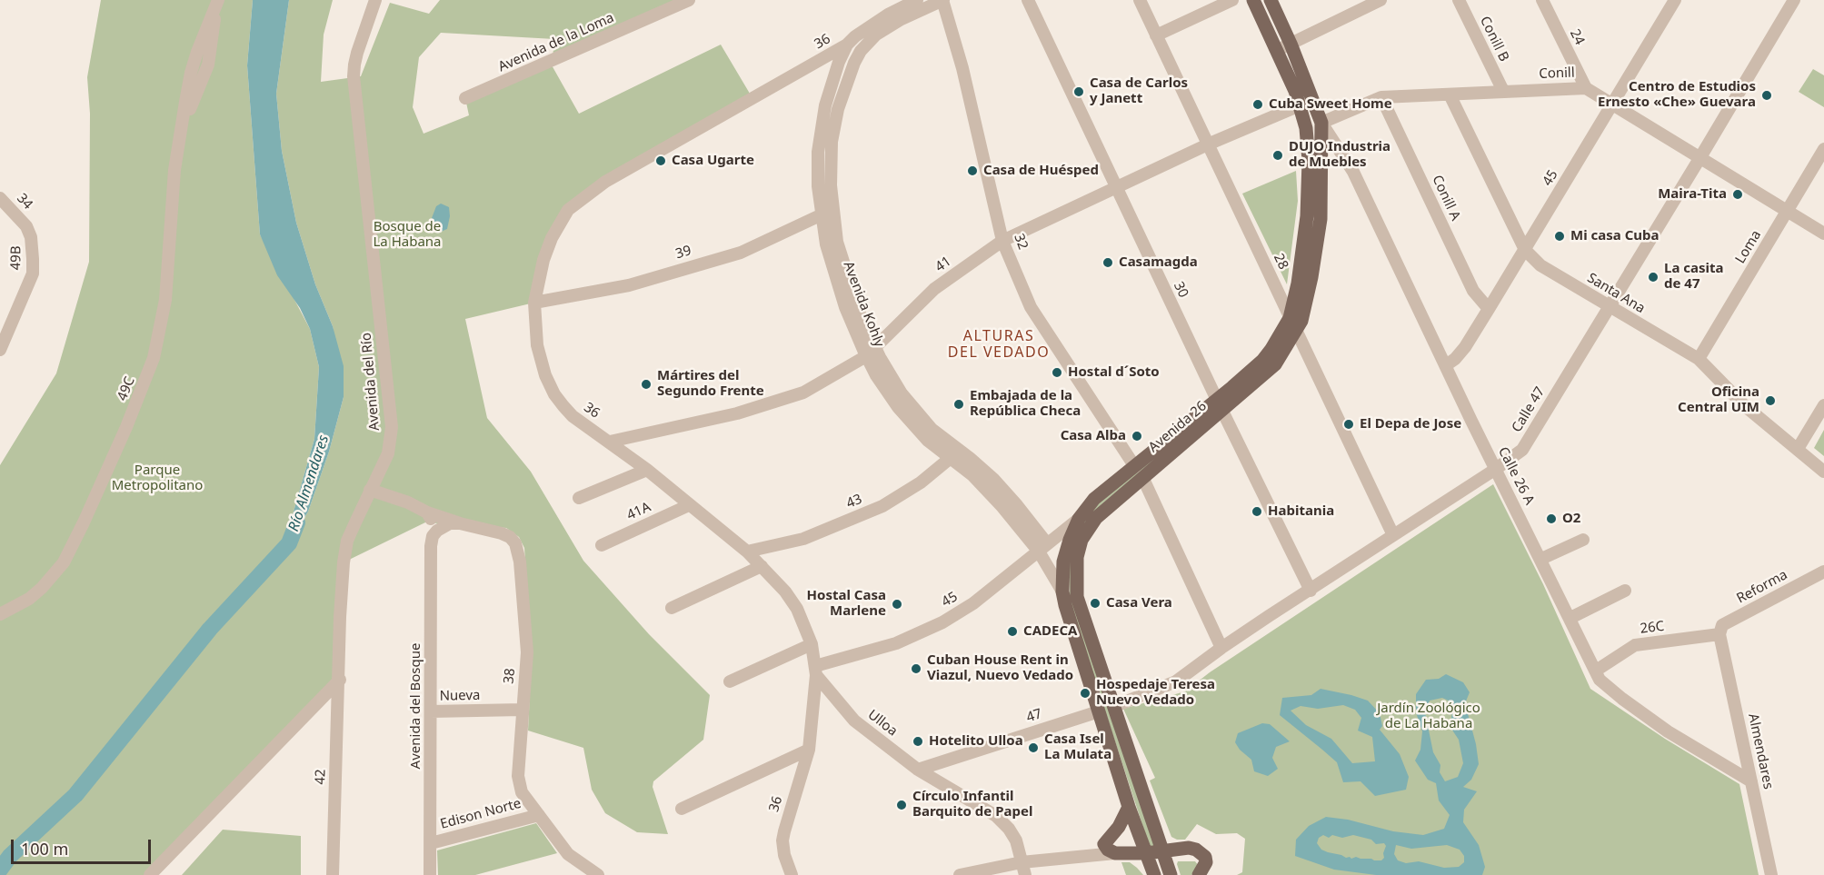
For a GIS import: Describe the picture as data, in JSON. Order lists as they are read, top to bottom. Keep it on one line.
{"streets":{"main road":["Avenida 26"],"street":["24","Conill B","36","Avenida de la Loma","Conill","45","Conill A","34","32","Loma","39","49B","28","41","30","Santa Ana","Avenida Kohly","Avenida del Río","49C","Calle 47","Calle 26 A","43","41A","Reforma","26C","38","Nueva","Avenida del Bosque","47","Ulloa","Almendares","42","Edison Norte"]},"crossings":[["24","Conill"],["Conill B","Conill"],["36","45"],["36","39"],["36","41"],["36","Avenida Kohly"],["36","43"],["36","41A"],["36","Ulloa"],["Conill","45"],["Conill","Conill A"],["Conill","Loma"],["Conill","Santa Ana"],["Conill","Calle 47"],["Conill","Avenida 26"],["Conill","Calle 26 A"],["45","Conill A"],["45","Santa Ana"],["45","Avenida Kohly"],["45","Avenida 26"],["45","Calle 26 A"],["45","Ulloa"],["34","49B"],["32","41"],["32","Avenida Kohly"],["32","Calle 47"],["32","Avenida 26"],["Loma","Santa Ana"],["39","Avenida Kohly"],["28","41"],["28","Calle 47"],["28","Avenida 26"],["41","30"],["41","Avenida Kohly"],["41","Avenida 26"],["30","Calle 47"],["30","Avenida 26"],["Santa Ana","Calle 47"],["Avenida Kohly","Avenida 26"],["Avenida Kohly","43"],["Avenida del Río","42"],["Calle 47","Avenida 26"],["Calle 47","Calle 26 A"],["Avenida 26","Calle 26 A"],["Avenida 26","47"],["Calle 26 A","26C"],["Calle 26 A","Almendares"],["Reforma","26C"],["Reforma","Almendares"],["26C","Almendares"],["38","Nueva"],["38","Avenida del Bosque"],["38","Edison Norte"],["Nueva","Avenida del Bosque"],["Avenida del Bosque","Edison Norte"],["47","Ulloa"]],"districts":["ALTURAS DEL VEDADO"],"water":["Río Almendares"],"parks":["Bosque de La Habana","Parque Metropolitano","Jardín Zoológico de La Habana"],"places":["Casa de Carlos y Janett","Centro de Estudios Ernesto «Che» Guevara","Cuba Sweet Home","DUJO Industria de Muebles","Casa Ugarte","Casa de Huésped","Maira-Tita","Mi casa Cuba","Casamagda","La casita de 47","Hostal d´Soto","Mártires del Segundo Frente","Oficina Central UIM","Embajada de la República Checa","El Depa de Jose","Casa Alba","Habitania","O2","Casa Vera","Hostal Casa Marlene","CADECA","Cuban House Rent in Viazul, Nuevo Vedado","Hospedaje Teresa Nuevo Vedado","Hotelito Ulloa","Casa Isel La Mulata","Círculo Infantil Barquito de Papel"],"scale_bar":"100 m"}
